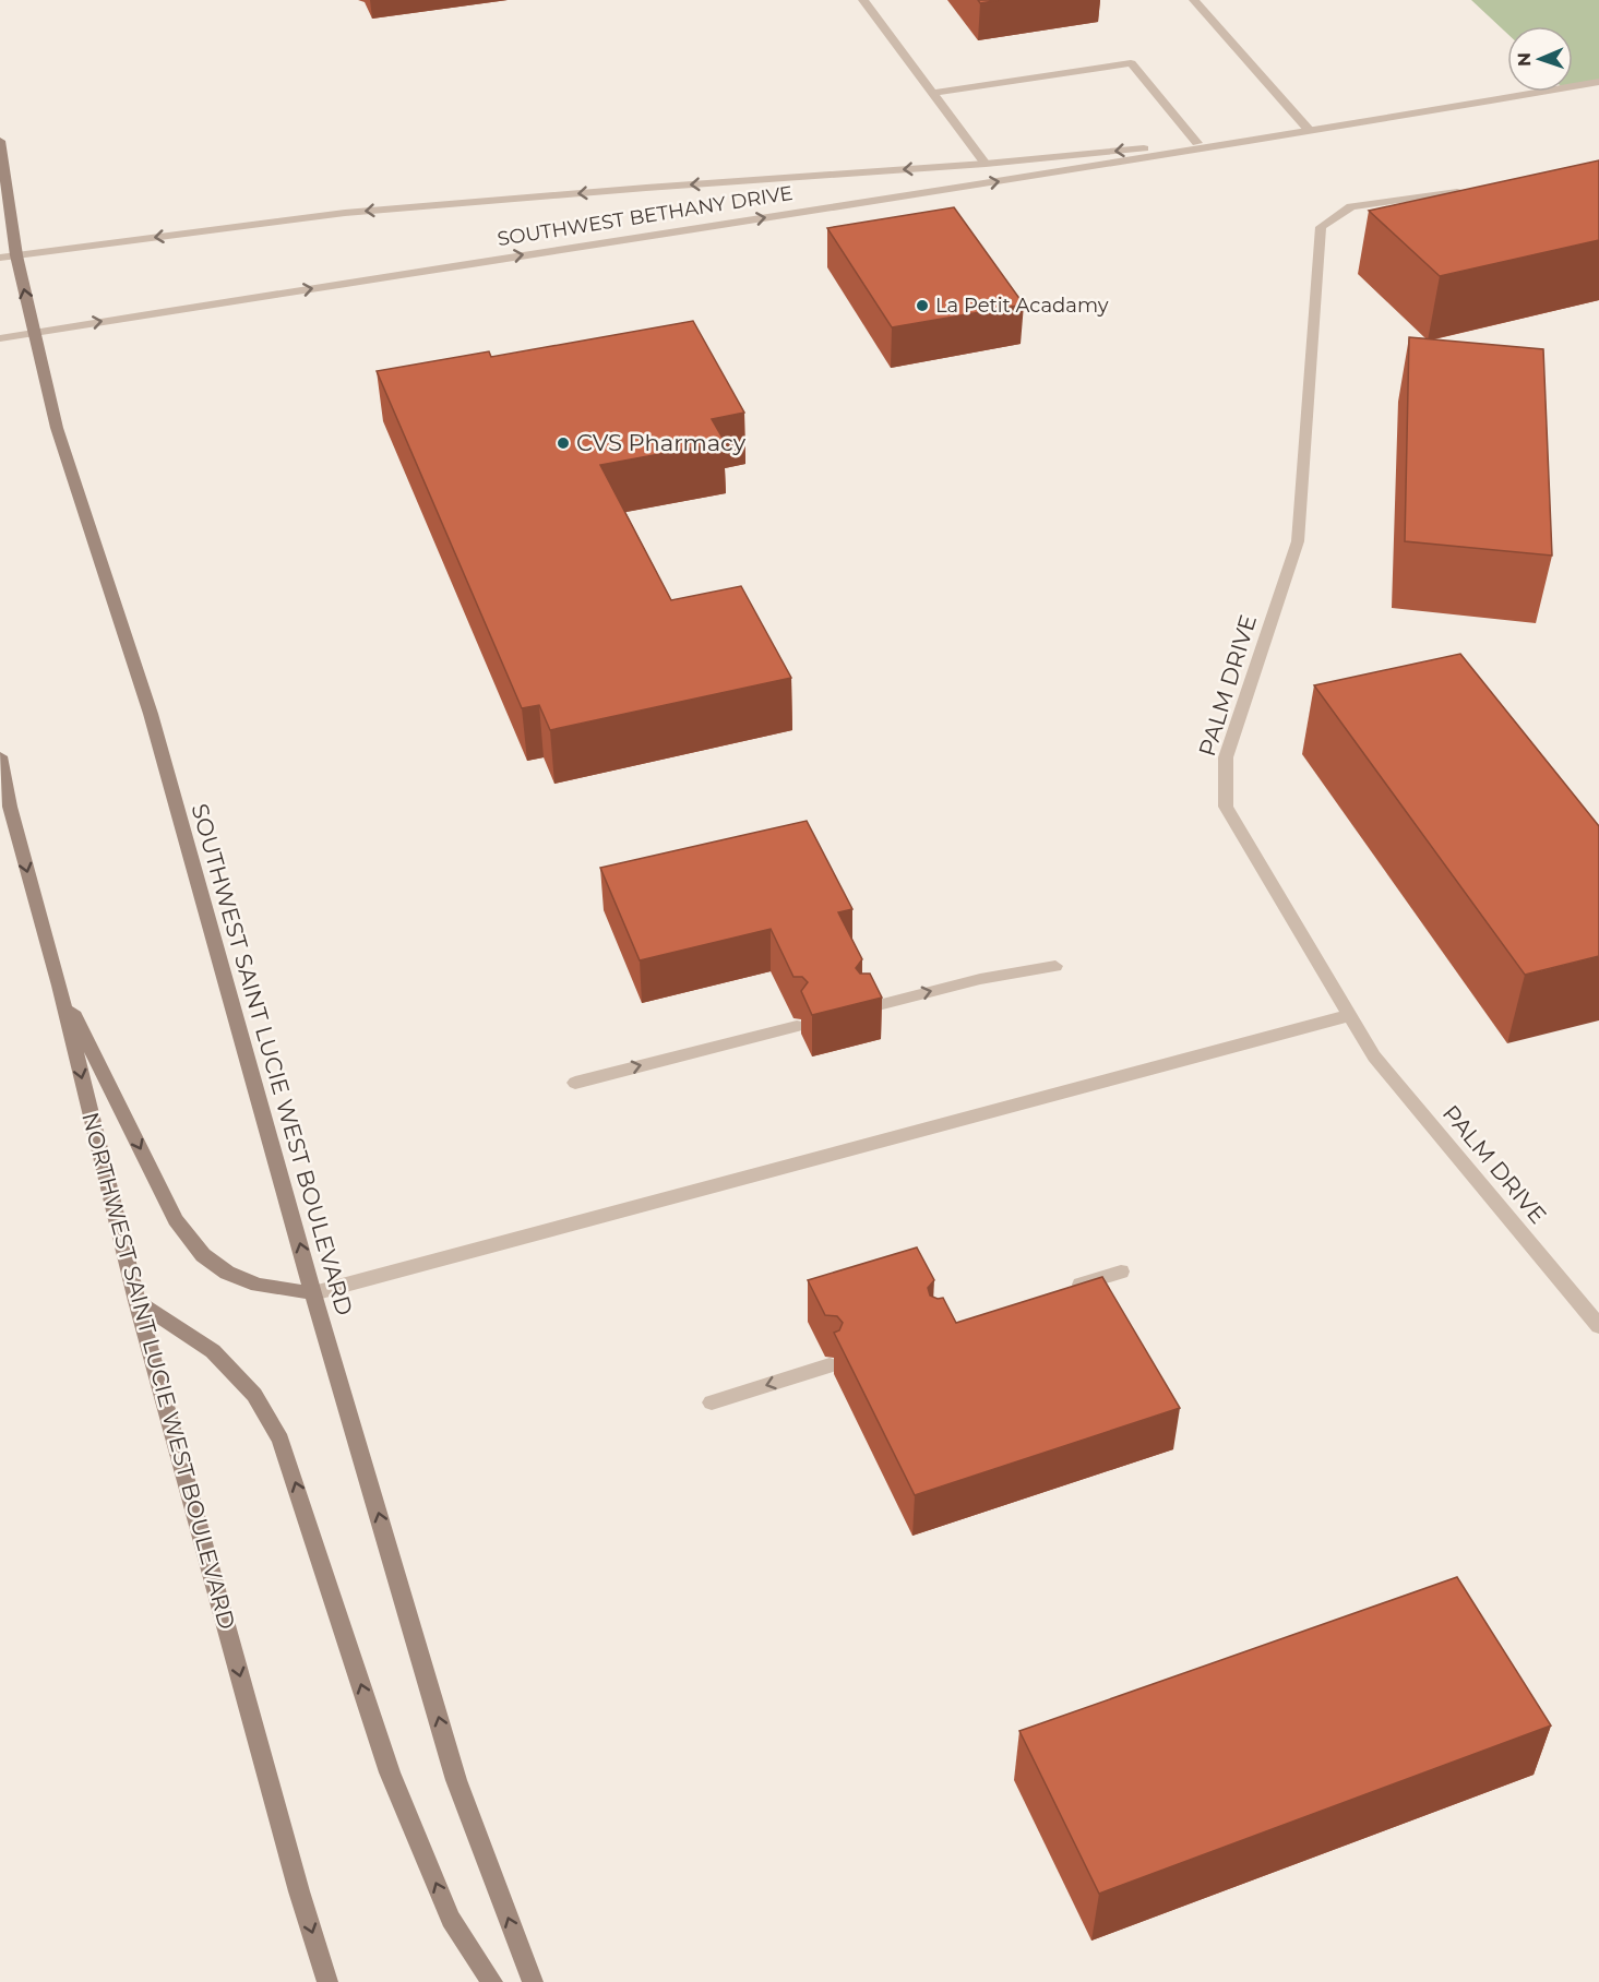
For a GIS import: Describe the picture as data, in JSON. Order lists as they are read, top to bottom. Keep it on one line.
{"streets":{"main road":["SOUTHWEST SAINT LUCIE WEST BOULEVARD","NORTHWEST SAINT LUCIE WEST BOULEVARD"],"street":["SOUTHWEST BETHANY DRIVE","PALM DRIVE"]},"crossings":[["SOUTHWEST BETHANY DRIVE","SOUTHWEST SAINT LUCIE WEST BOULEVARD"]],"places":["La Petit Acadamy","CVS Pharmacy"],"north":"left"}
